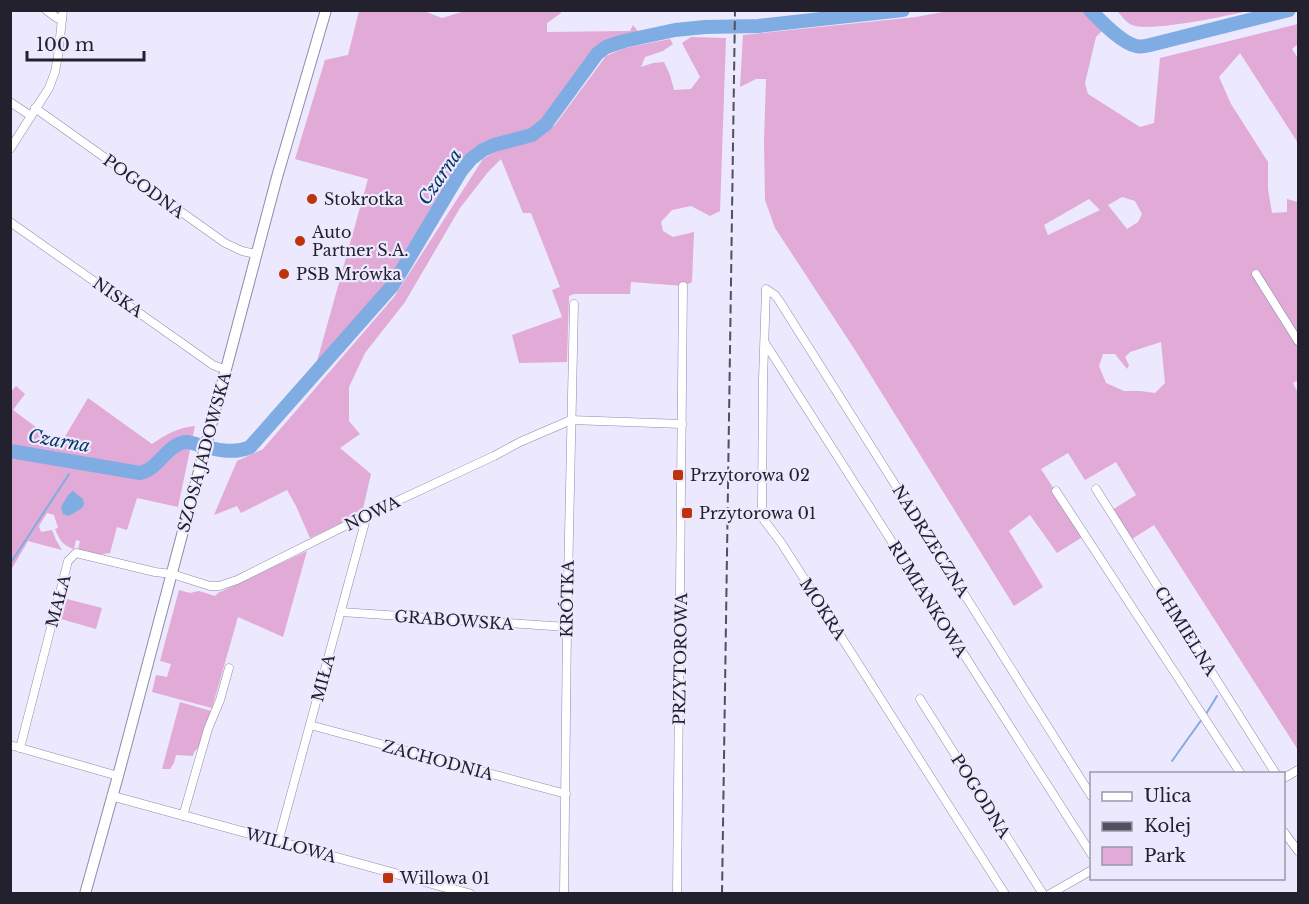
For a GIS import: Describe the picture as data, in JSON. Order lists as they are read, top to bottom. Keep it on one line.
{"streets":{"main road":["SZOSA JADOWSKA"],"street":["POGODNA","NISKA","NOWA","NADRZECZNA","KRÓTKA","RUMIANKOWA","MAŁA","MOKRA","GRABOWSKA","CHMIELNA","PRZYTOROWA","MIŁA","ZACHODNIA","WILLOWA"]},"crossings":[["POGODNA","SZOSA JADOWSKA"],["NISKA","SZOSA JADOWSKA"],["SZOSA JADOWSKA","NOWA"],["SZOSA JADOWSKA","MAŁA"],["SZOSA JADOWSKA","WILLOWA"],["NOWA","KRÓTKA"],["NOWA","MAŁA"],["NOWA","MIŁA"],["NADRZECZNA","MOKRA"],["KRÓTKA","GRABOWSKA"],["KRÓTKA","ZACHODNIA"],["RUMIANKOWA","MOKRA"],["GRABOWSKA","MIŁA"],["MIŁA","ZACHODNIA"],["MIŁA","WILLOWA"]],"water":["Czarna"],"places":{"other":["Stokrotka","Auto Partner S.A.","PSB Mrówka"],"transit":["Przytorowa 02","Przytorowa 01","Willowa 01"]},"legend":["Ulica","Kolej","Park"],"scale_bar":"100 m"}
